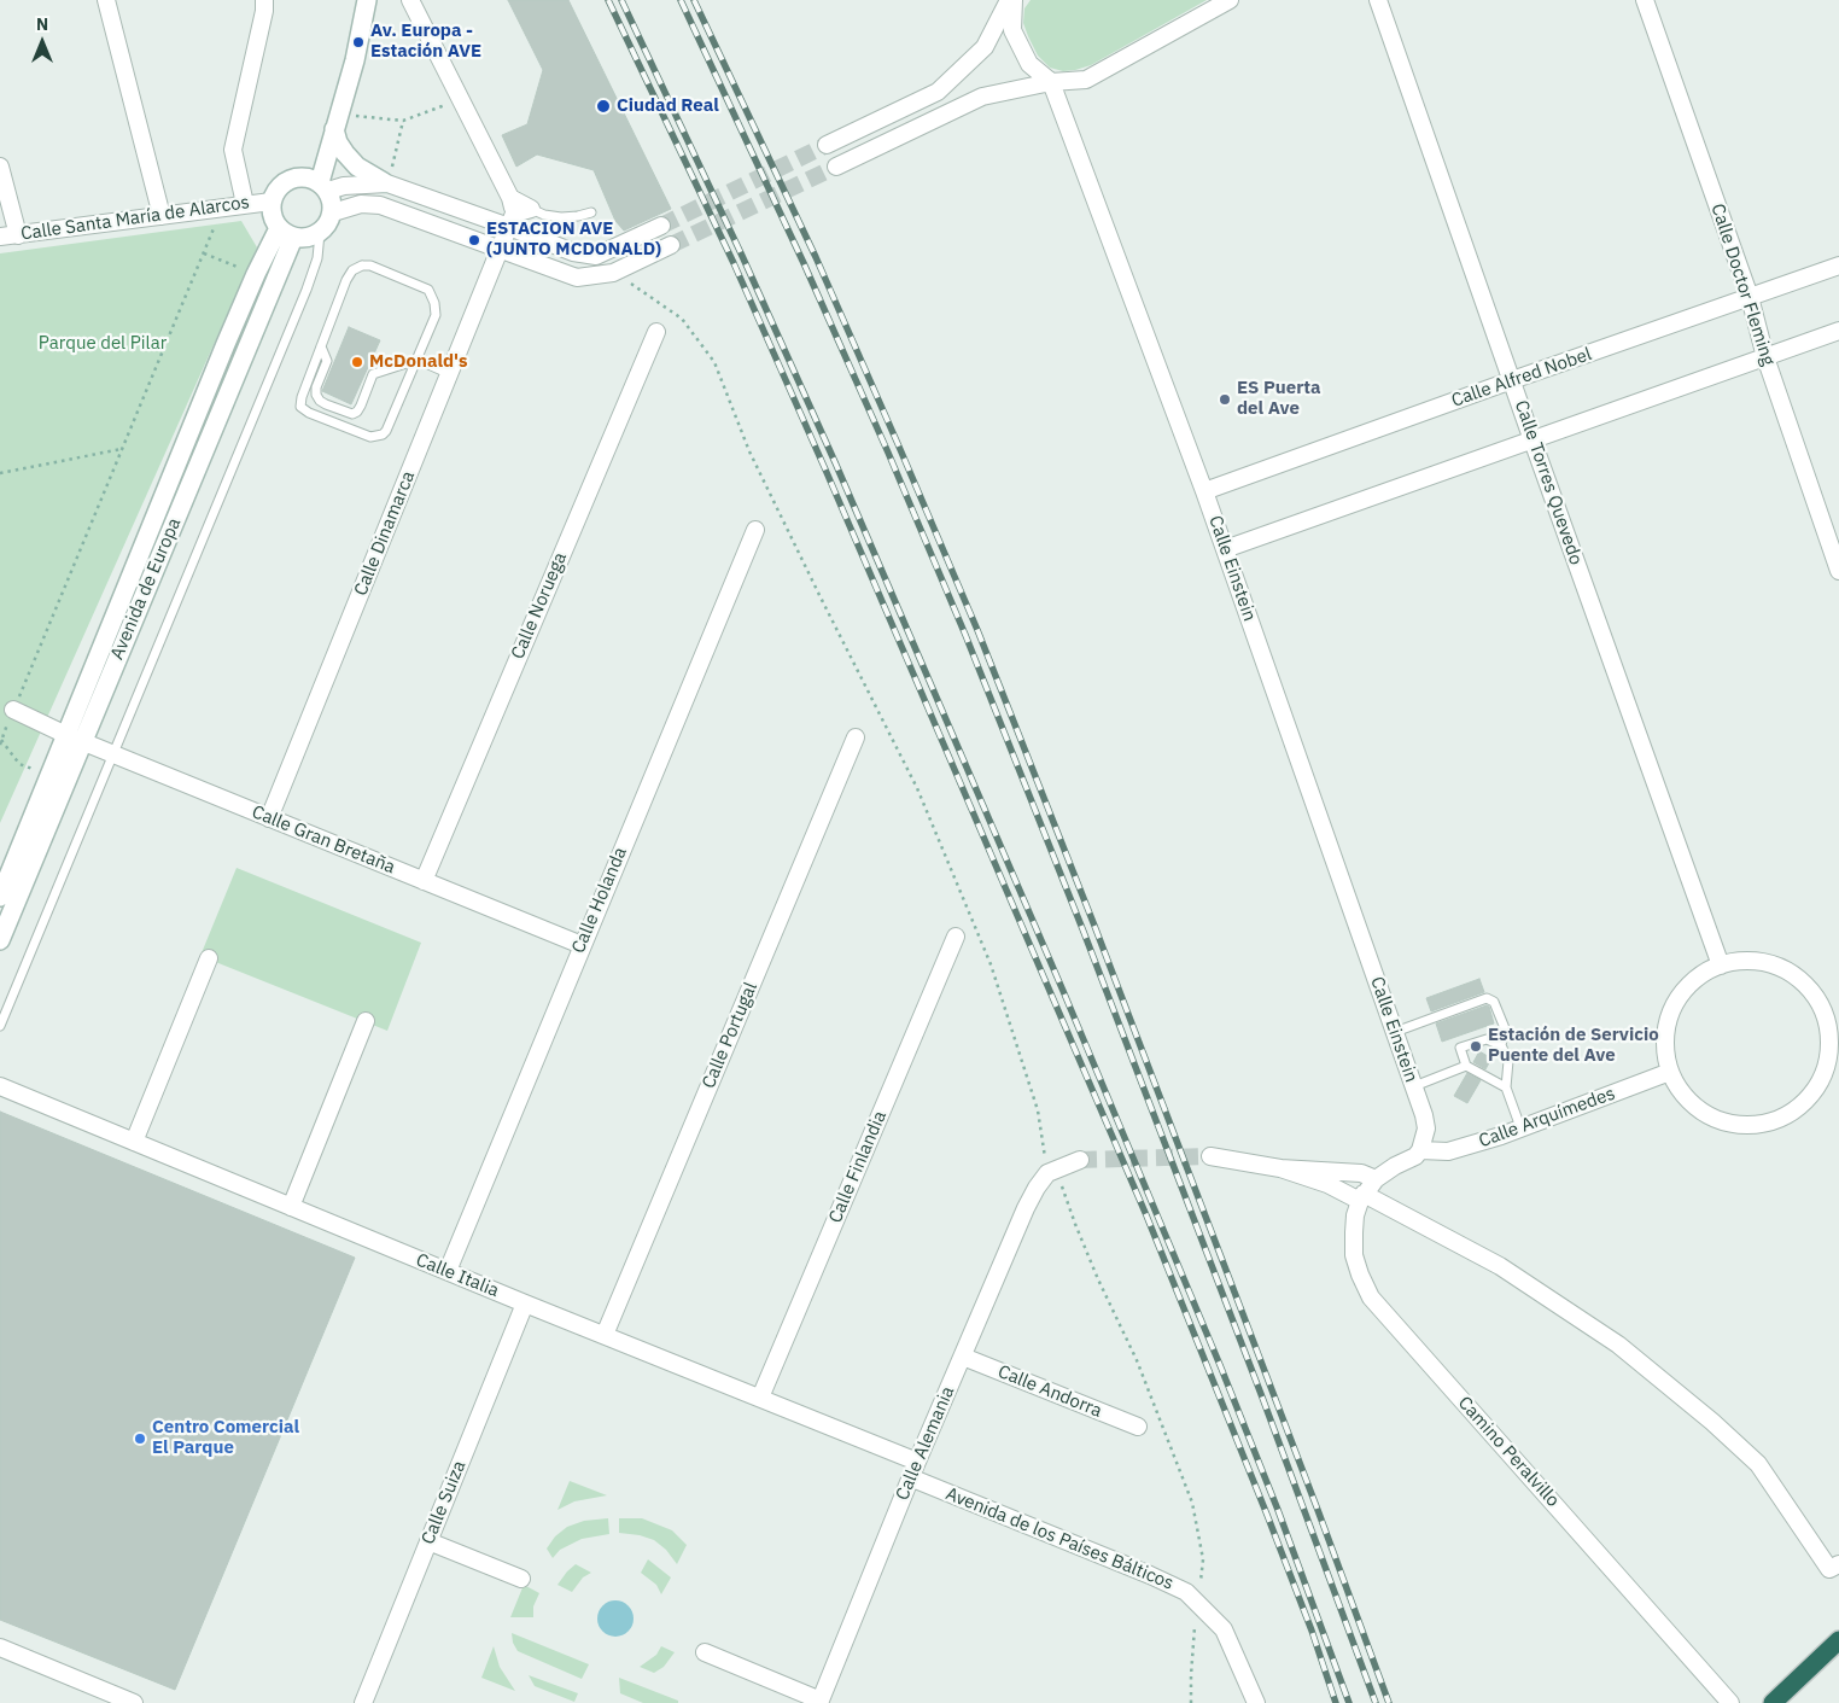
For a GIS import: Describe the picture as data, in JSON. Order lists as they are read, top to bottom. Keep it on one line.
{"streets":{"main road":["Avenida de Europa"],"street":["Calle Santa María de Alarcos","Calle Doctor Fleming","Calle Alfred Nobel","Calle Torres Quevedo","Calle Dinamarca","Calle Einstein","Calle Noruega","Calle Gran Bretaña","Calle Holanda","Calle Portugal","Calle Arquímedes","Calle Finlandia","Calle Italia","Calle Andorra","Calle Alemania","Camino Peralvillo","Calle Suiza","Avenida de los Países Bálticos"]},"crossings":[["Calle Santa María de Alarcos","Avenida de Europa"],["Calle Doctor Fleming","Calle Alfred Nobel"],["Calle Alfred Nobel","Calle Torres Quevedo"],["Calle Alfred Nobel","Calle Einstein"],["Calle Torres Quevedo","Calle Arquímedes"],["Calle Dinamarca","Calle Gran Bretaña"],["Calle Einstein","Calle Arquímedes"],["Calle Einstein","Camino Peralvillo"],["Avenida de Europa","Calle Gran Bretaña"],["Calle Noruega","Calle Gran Bretaña"],["Calle Gran Bretaña","Calle Holanda"],["Calle Holanda","Calle Italia"],["Calle Portugal","Calle Italia"],["Calle Arquímedes","Camino Peralvillo"],["Calle Finlandia","Calle Italia"],["Calle Italia","Calle Alemania"],["Calle Italia","Calle Suiza"],["Calle Andorra","Calle Alemania"],["Calle Alemania","Avenida de los Países Bálticos"]],"parks":["Parque del Pilar"],"places":["Av. Europa - Estación AVE","Ciudad Real","ESTACION AVE (JUNTO MCDONALD)","McDonald's","ES Puerta del Ave","Estación de Servicio Puente del Ave","Centro Comercial El Parque"],"north":"top"}
